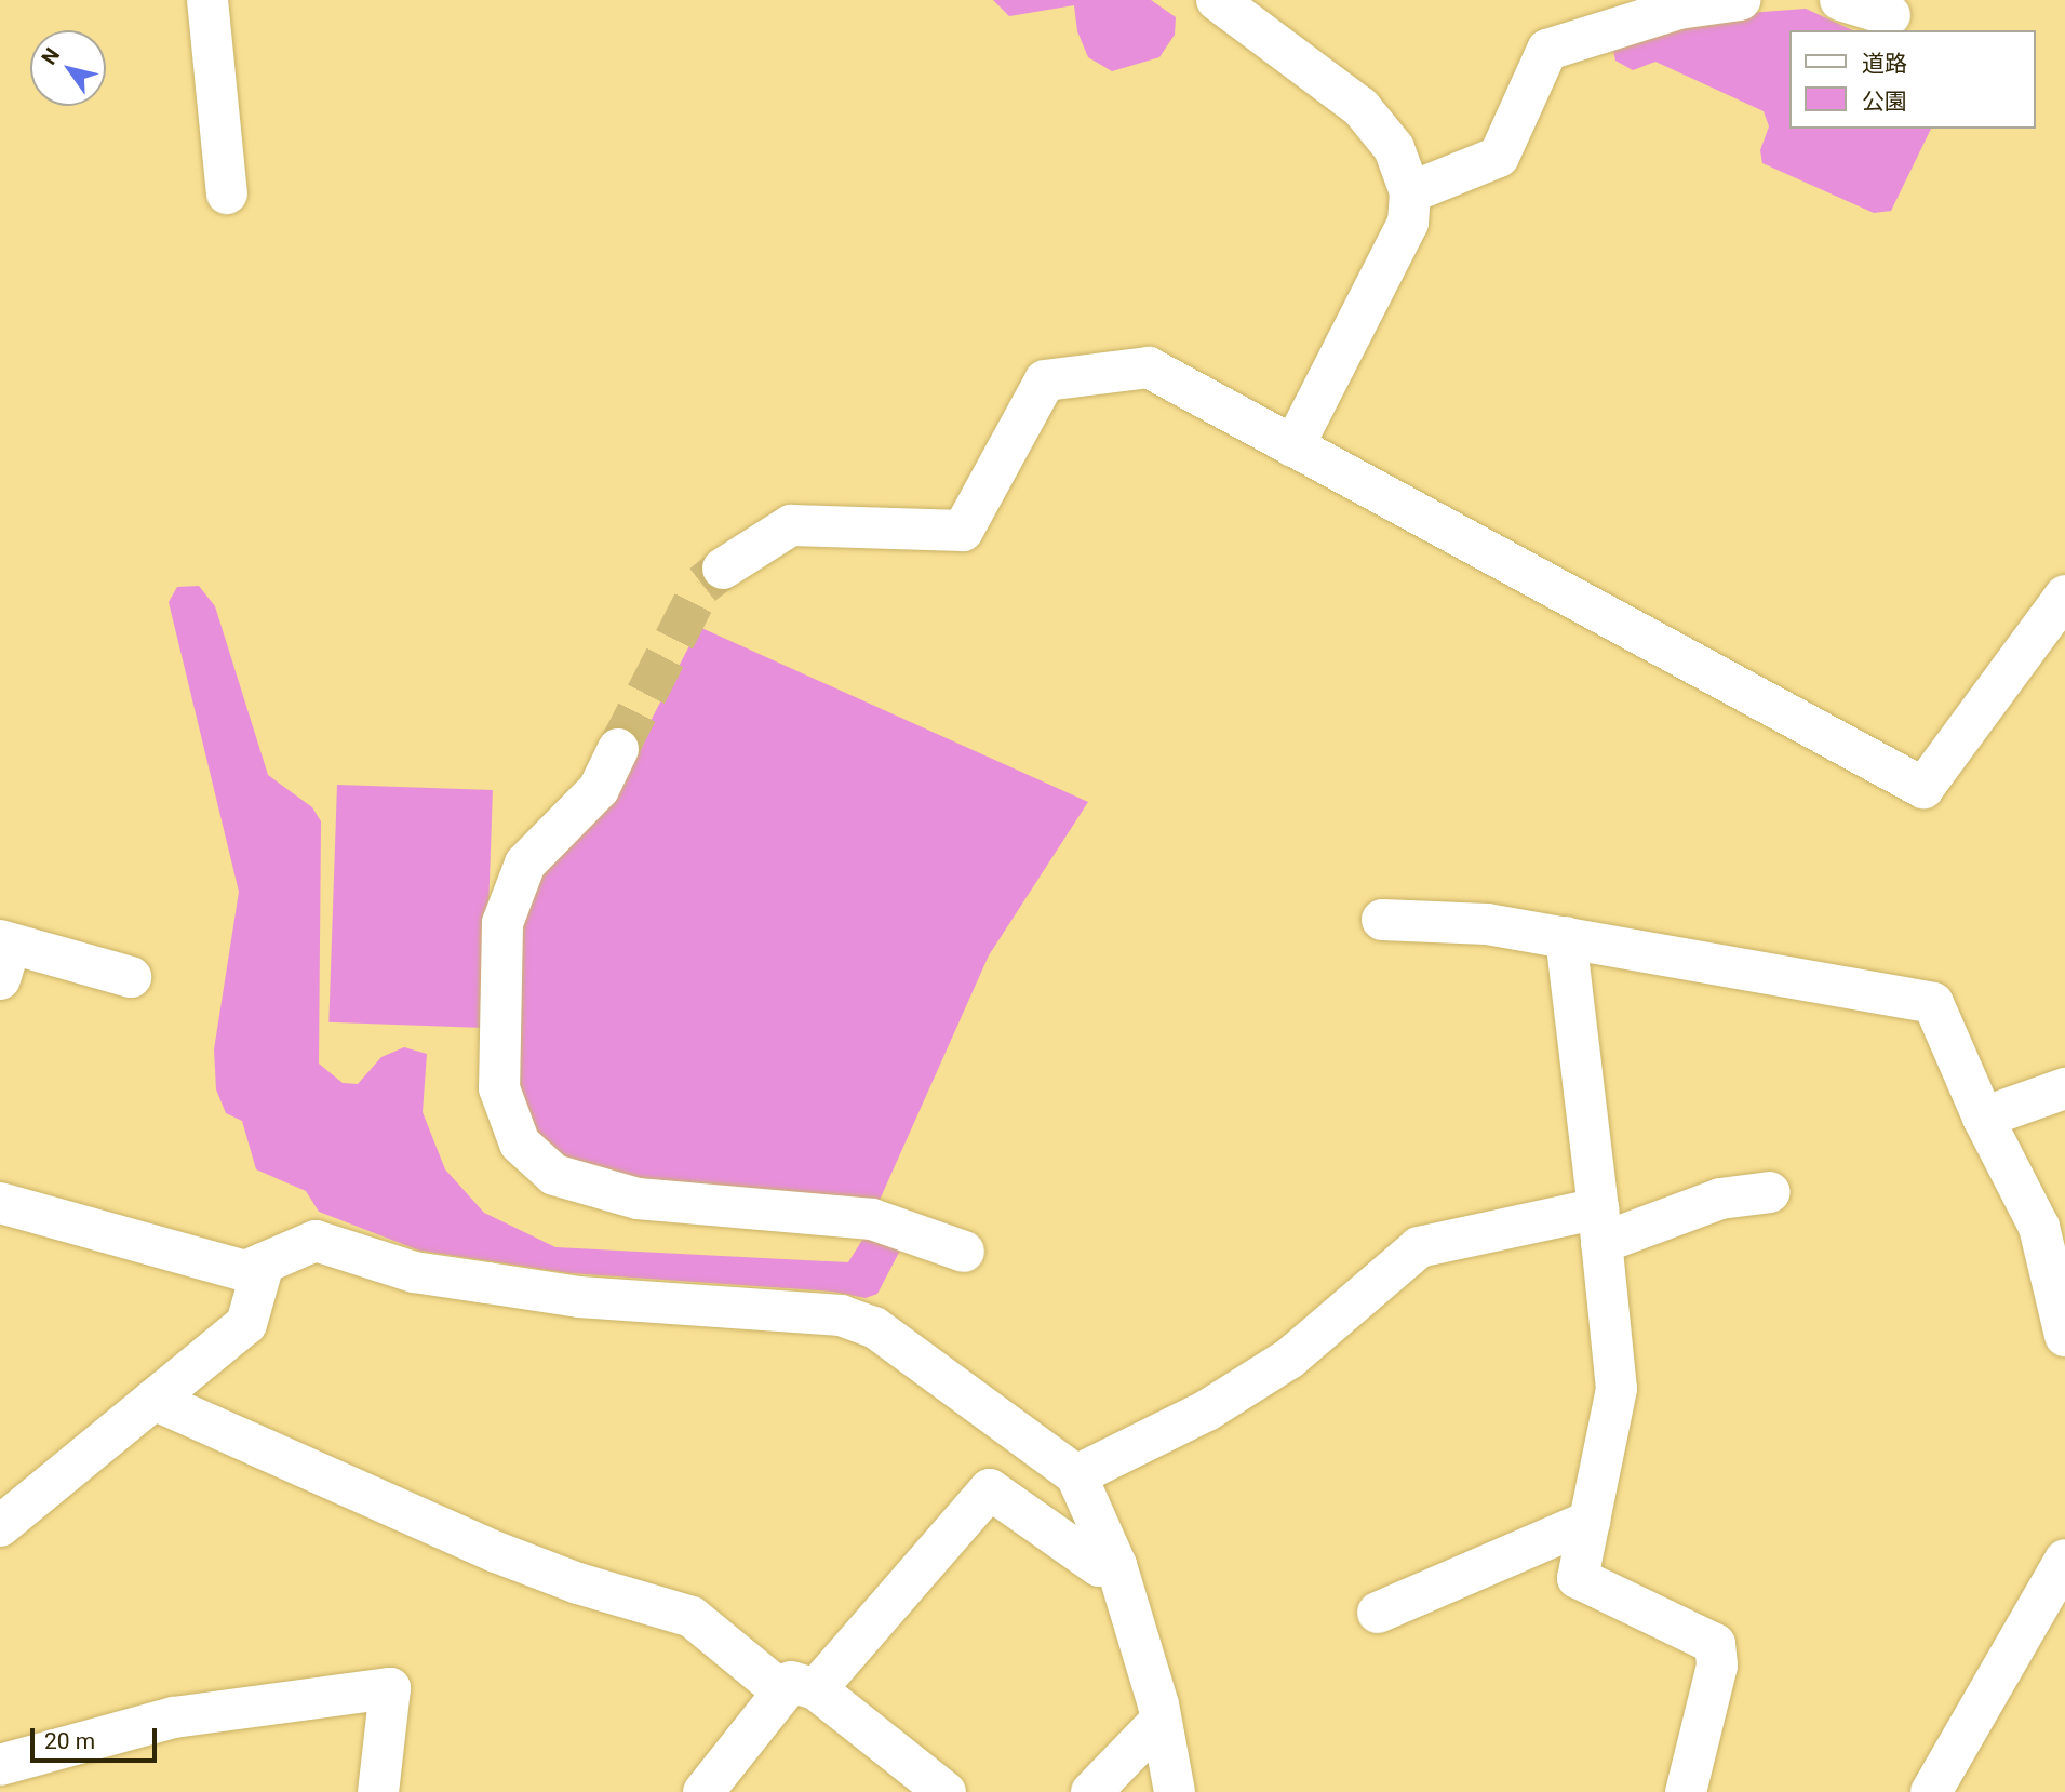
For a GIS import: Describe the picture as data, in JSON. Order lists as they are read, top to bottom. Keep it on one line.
{"legend":["道路","公園"],"scale_bar":"20 m","north":"top left"}
